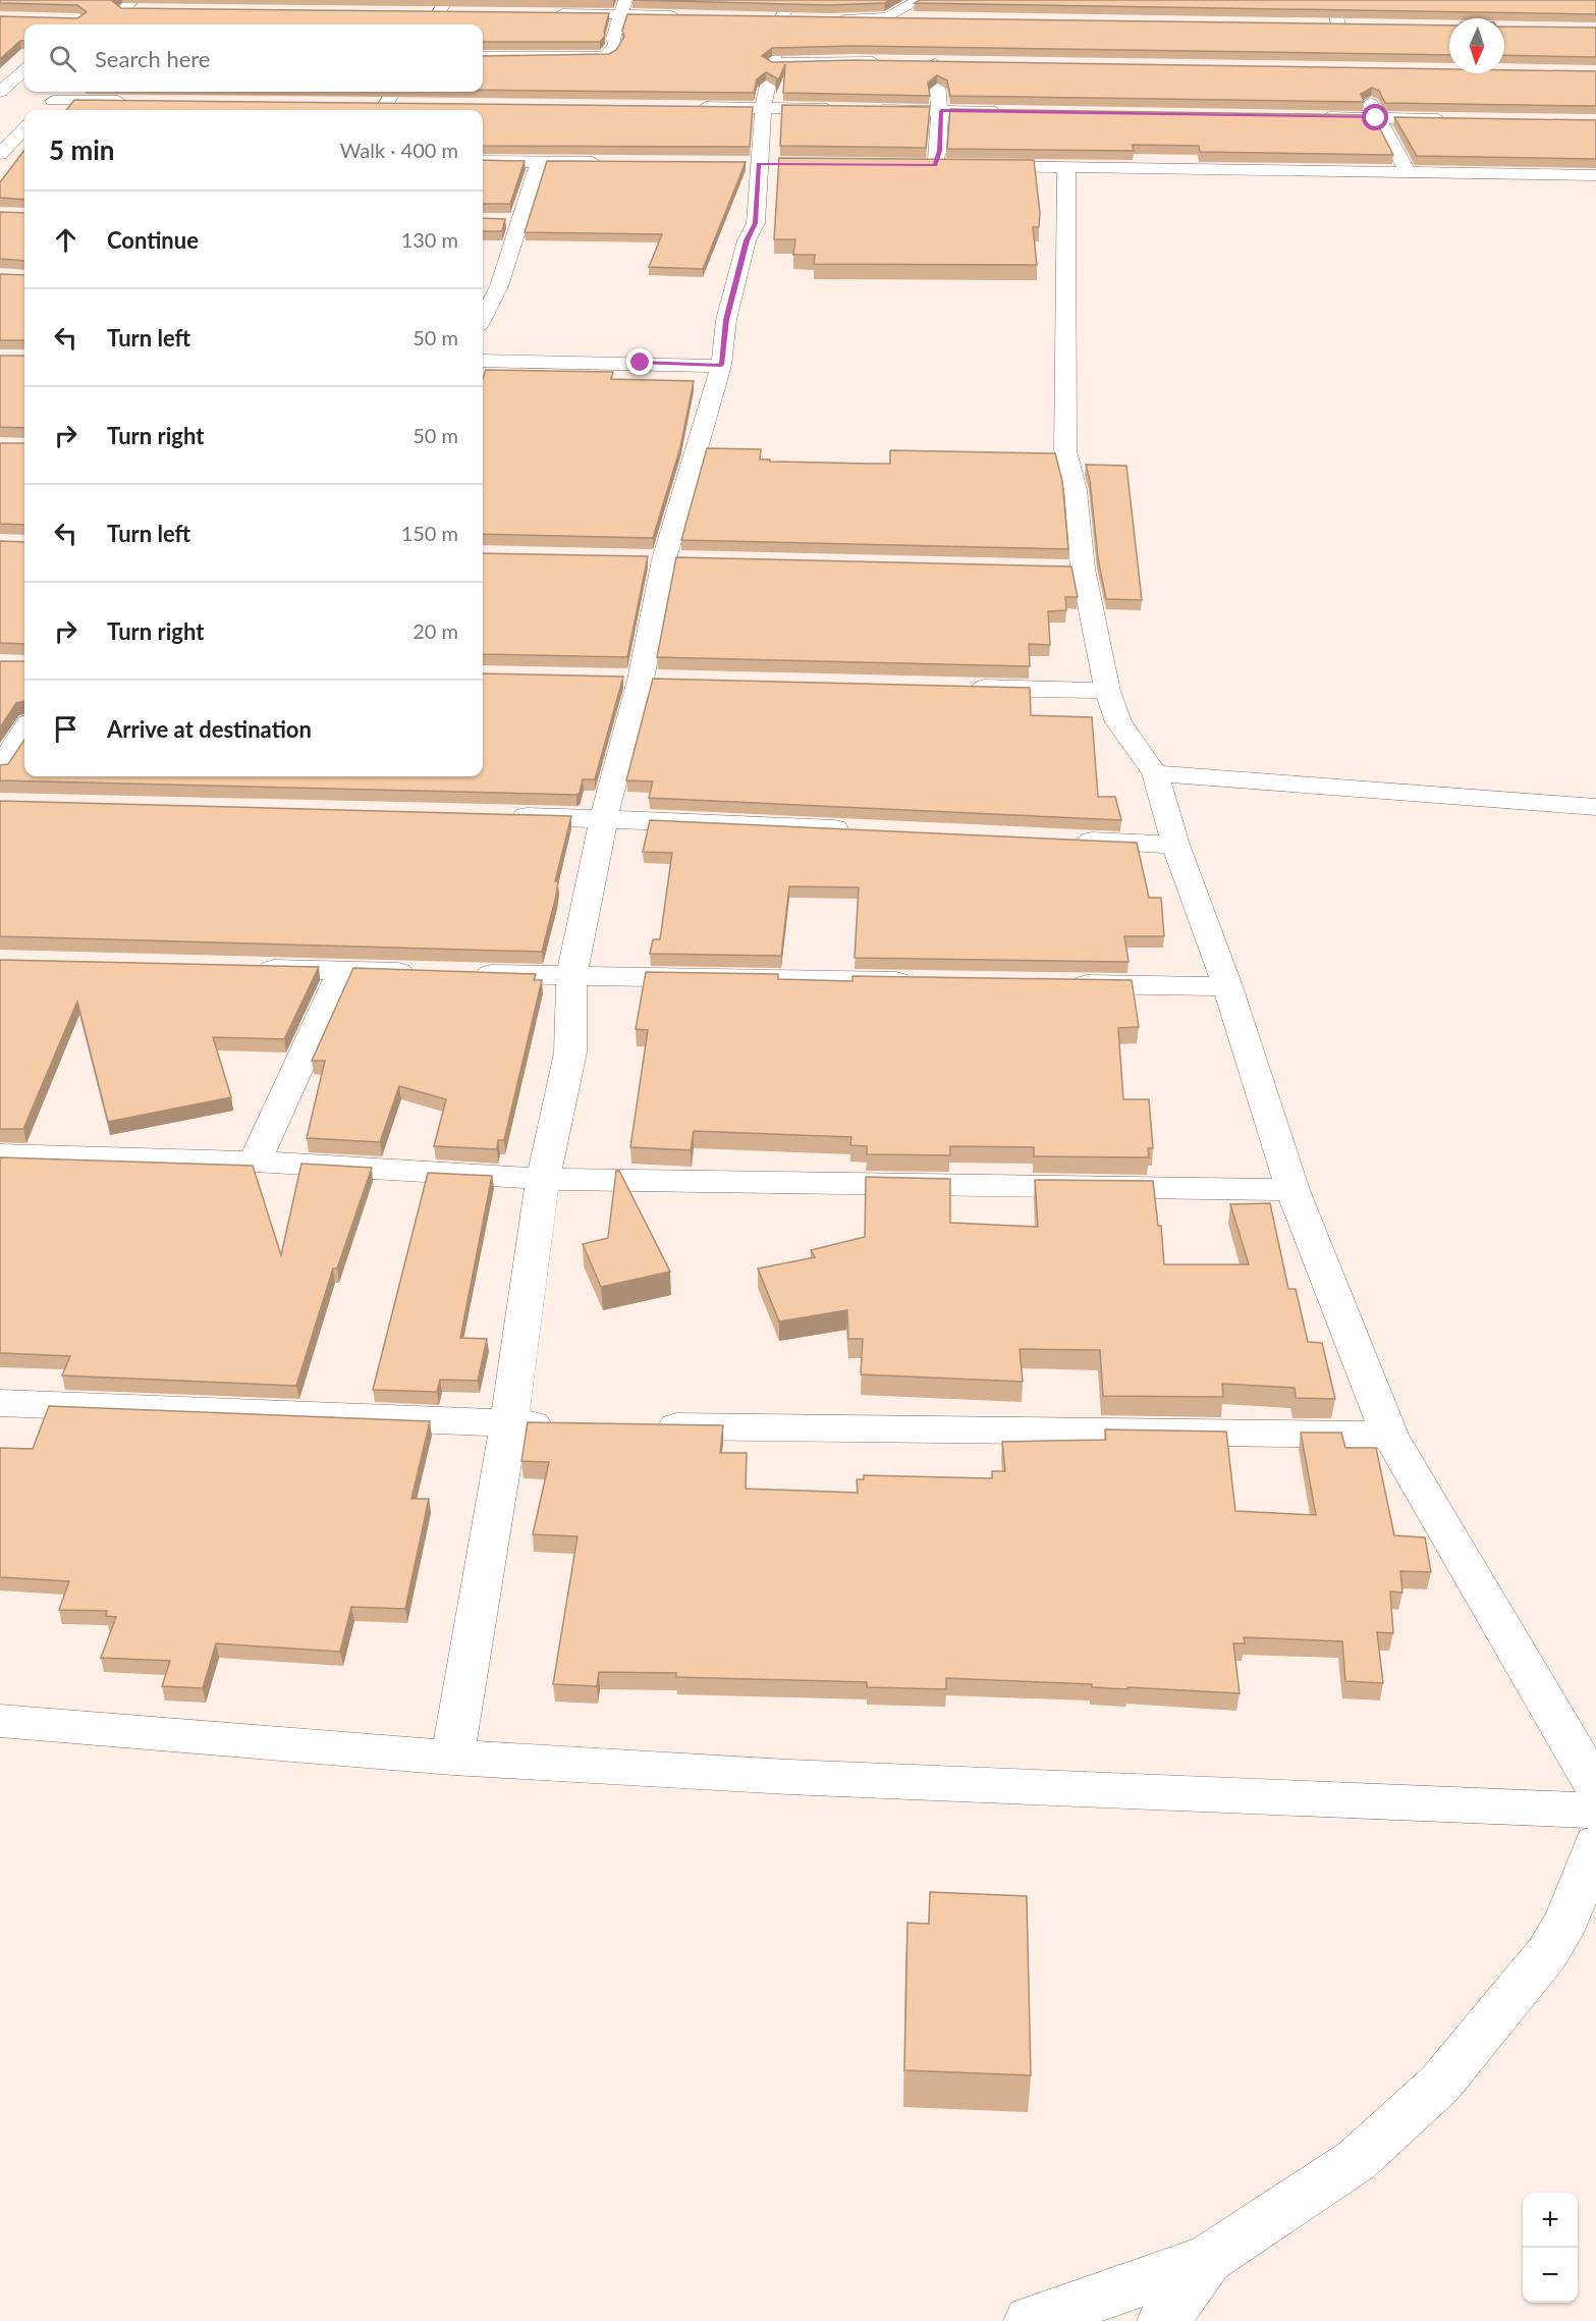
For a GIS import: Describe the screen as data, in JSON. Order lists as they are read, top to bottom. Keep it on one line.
{"north":"bottom","page":{"search":"Search here","heading":["5 min","Walk · 400 m"],"list":[["Continue","130 m"],["Turn left","50 m"],["Turn right","50 m"],["Turn left","150 m"],["Turn right","20 m"],"Arrive at destination"],"map_buttons":["+","−"]}}
